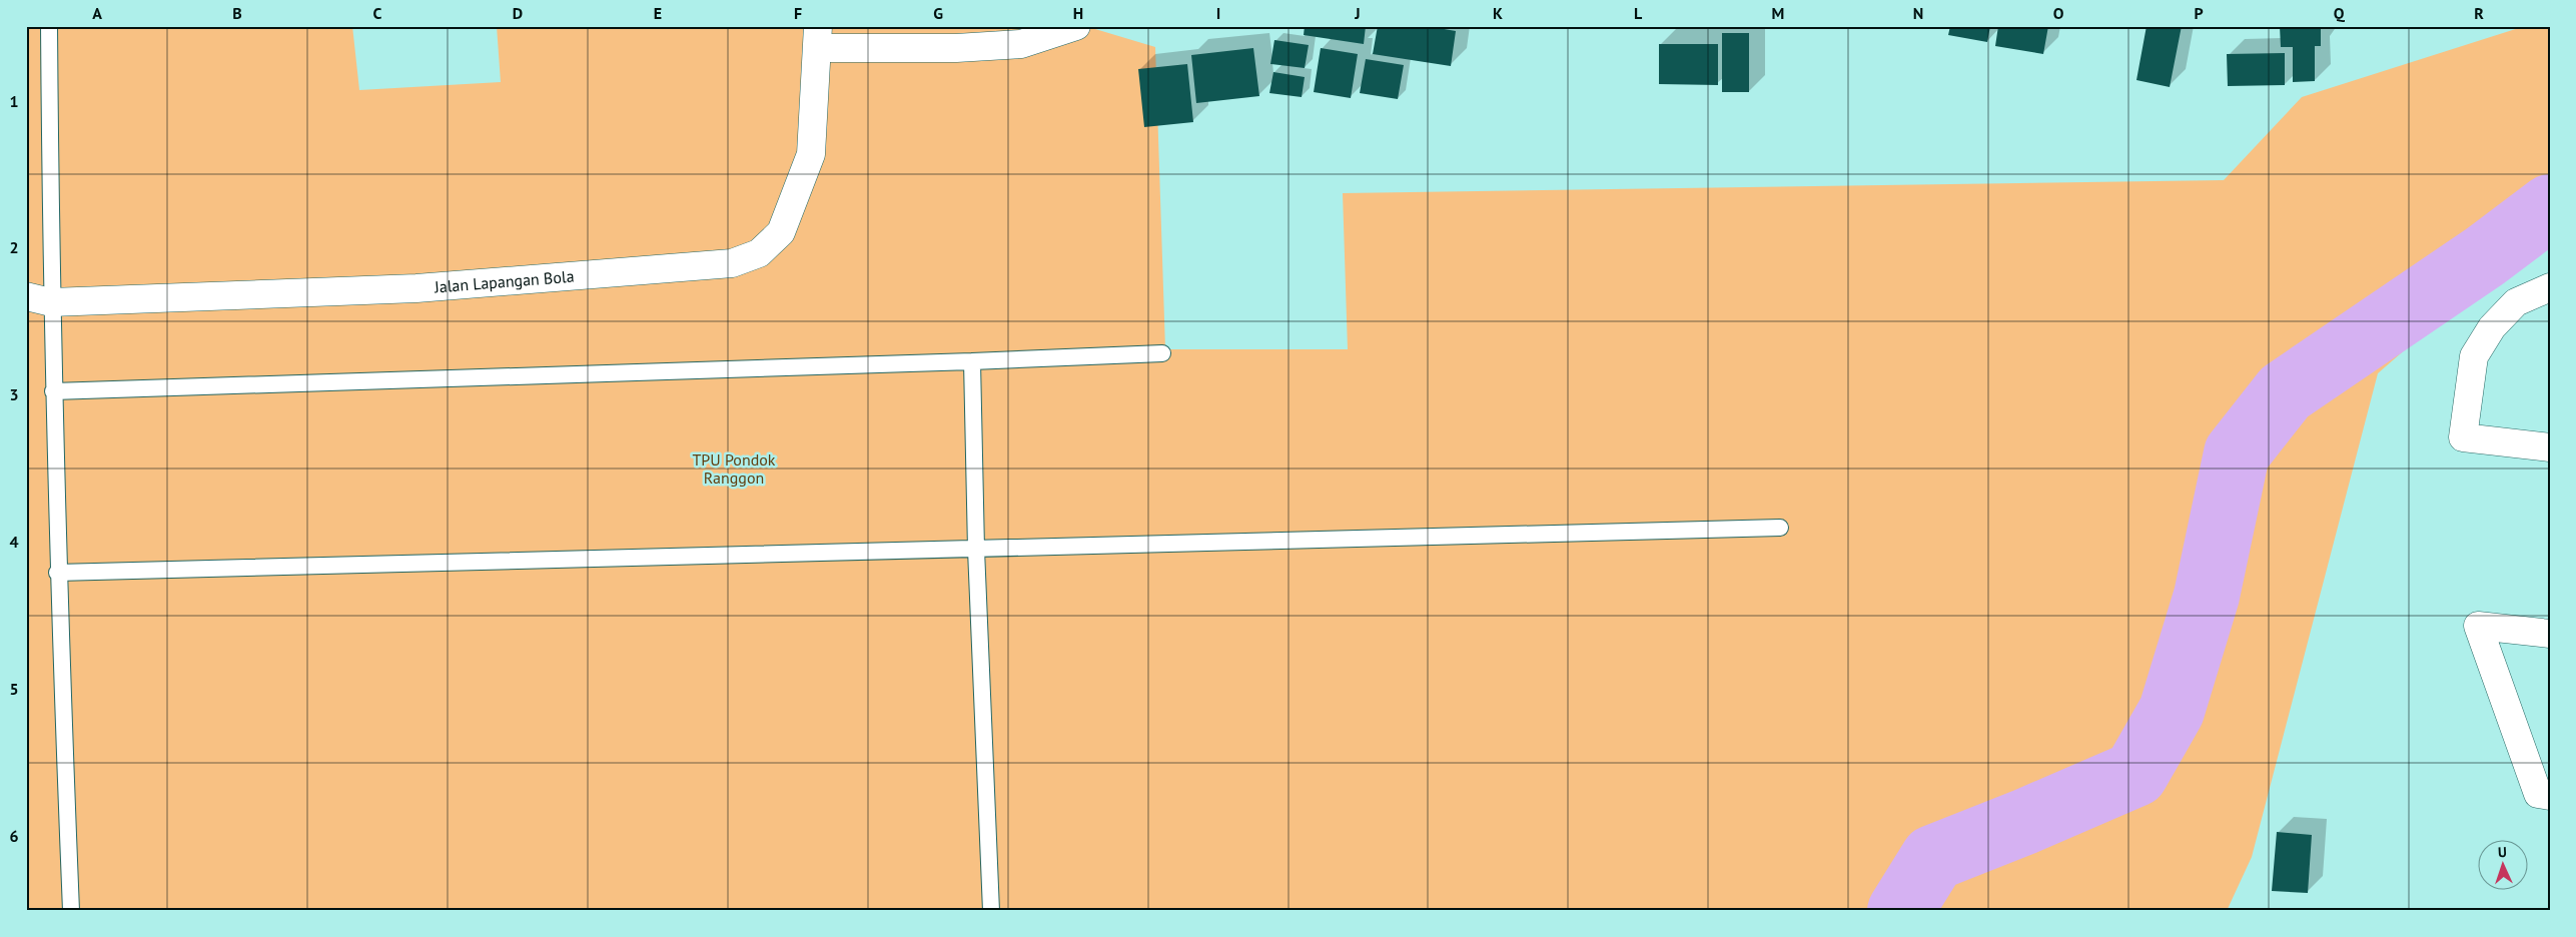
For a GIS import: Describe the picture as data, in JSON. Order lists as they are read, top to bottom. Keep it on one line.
{"streets":{"street":["Jalan Lapangan Bola"]},"parks":["TPU Pondok Ranggon"],"north":"top","grid":{"columns":["A","B","C","D","E","F","G","H","I","J","K","L","M","N","O","P","Q","R"],"rows":["1","2","3","4","5","6"]}}
